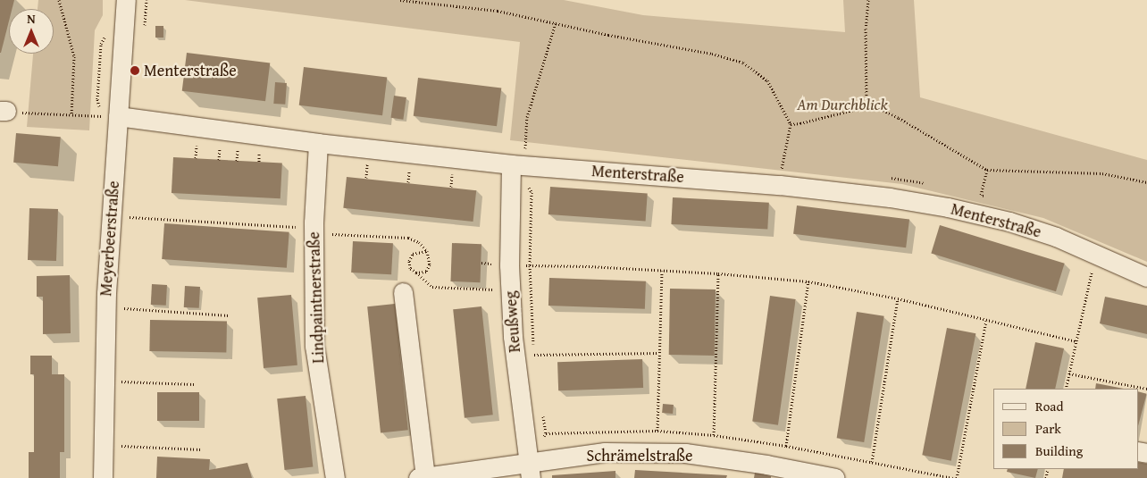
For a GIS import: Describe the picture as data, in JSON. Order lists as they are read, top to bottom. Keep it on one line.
{"streets":{"street":["Menterstraße","Meyerbeerstraße","Lindpaintnerstraße","Reußweg","Schrämelstraße"]},"crossings":[["Menterstraße","Meyerbeerstraße"],["Menterstraße","Lindpaintnerstraße"],["Menterstraße","Reußweg"],["Reußweg","Schrämelstraße"]],"parks":["Am Durchblick"],"places":["Menterstraße"],"legend":["Road","Park","Building"],"north":"top"}
